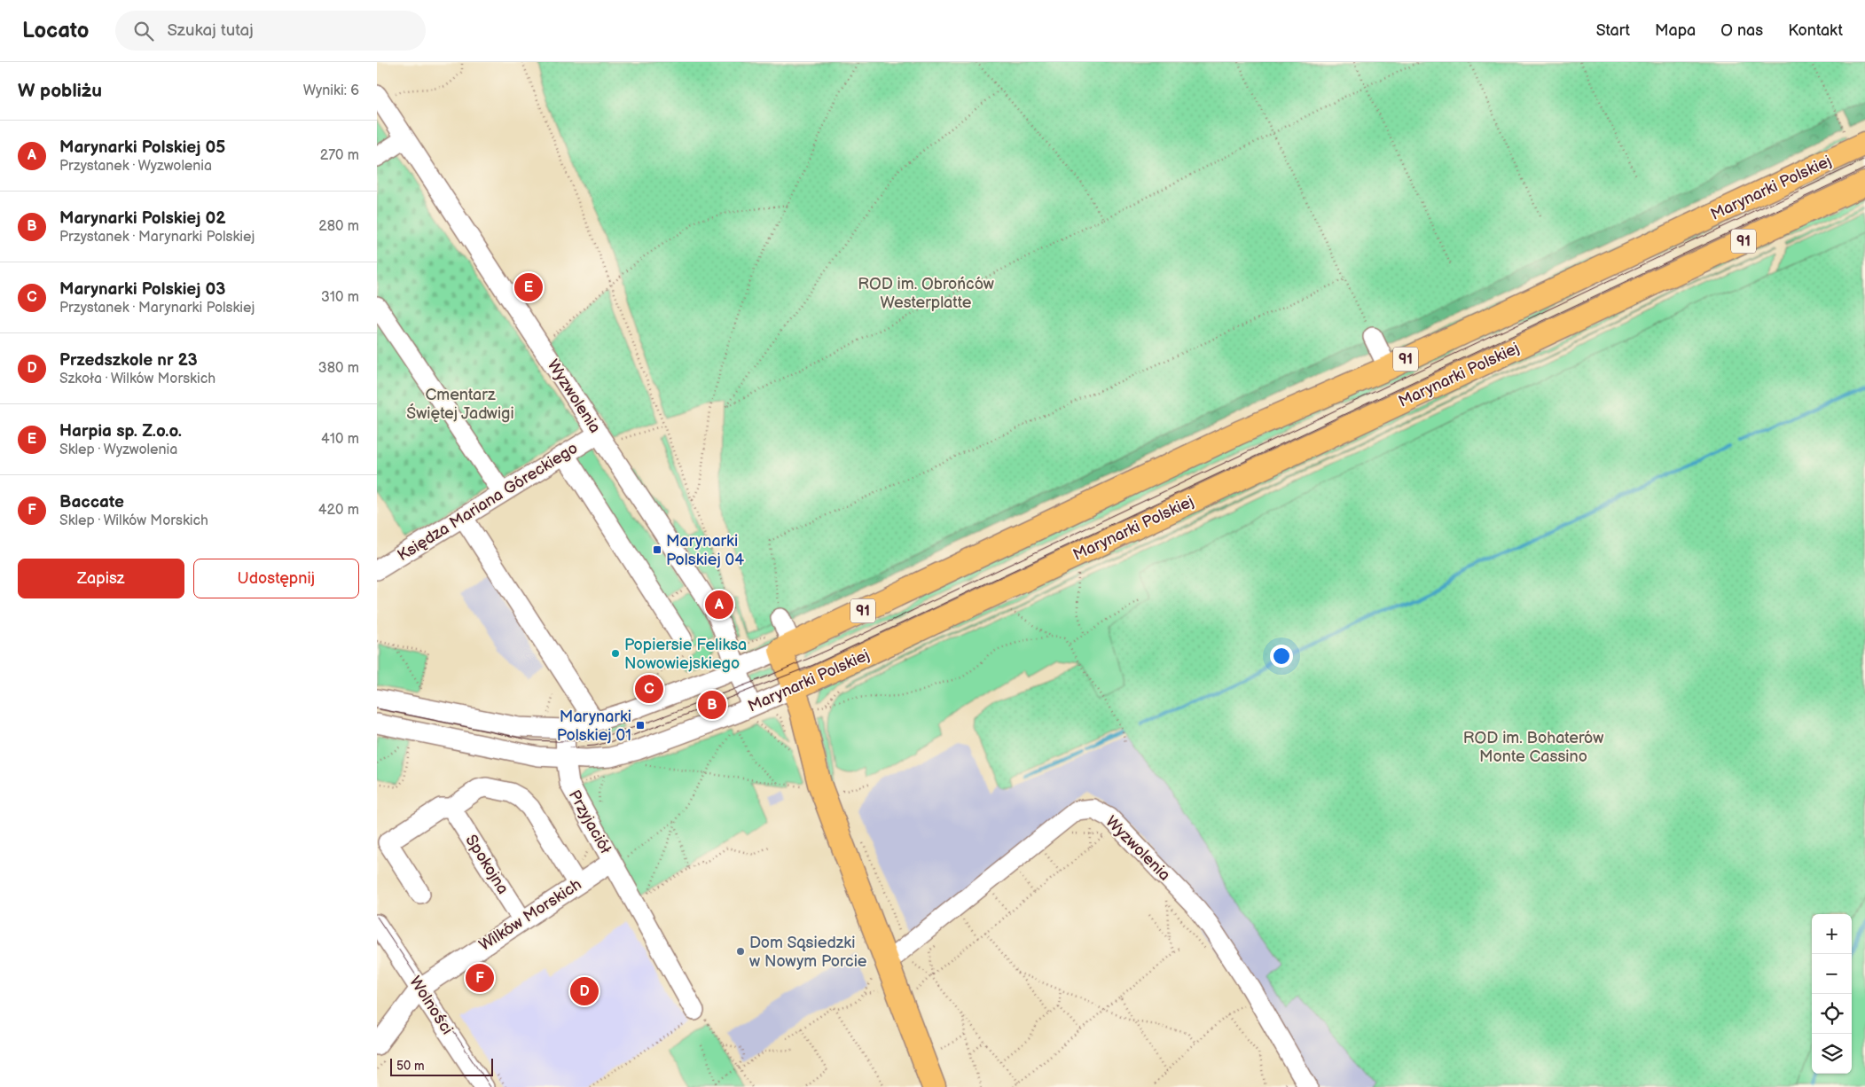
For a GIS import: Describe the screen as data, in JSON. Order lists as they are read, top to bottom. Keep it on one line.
{"streets":{"main road":["Marynarki Polskiej","91"],"street":["Wyzwolenia","Księdza Mariana Góreckiego","Przyjaciół","Spokojna","Wilków Morskich","Wolności"]},"crossings":[["Marynarki Polskiej","Wyzwolenia"],["Marynarki Polskiej","Przyjaciół"],["Wyzwolenia","Księdza Mariana Góreckiego"],["Przyjaciół","Wilków Morskich"],["Spokojna","Wilków Morskich"],["Wilków Morskich","Wolności"]],"parks":["ROD im. Obrońców Westerplatte","Cmentarz Świętej Jadwigi","ROD im. Bohaterów Monte Cassino"],"places":{"transit":["Marynarki Polskiej 04","Marynarki Polskiej 01"],"other":["Popiersie Feliksa Nowowiejskiego","Dom Sąsiedzki w Nowym Porcie"]},"scale_bar":"50 m","page":{"header":"Locato","search":"Szukaj tutaj","nav":["Start","Mapa","O nas","Kontakt"],"heading":["W pobliżu","Wyniki: 6"],"list":[{"mark":"A","name":"Marynarki Polskiej 05","note":"Przystanek · Wyzwolenia","value":"270 m"},{"mark":"B","name":"Marynarki Polskiej 02","note":"Przystanek · Marynarki Polskiej","value":"280 m"},{"mark":"C","name":"Marynarki Polskiej 03","note":"Przystanek · Marynarki Polskiej","value":"310 m"},{"mark":"D","name":"Przedszkole nr 23","note":"Szkoła · Wilków Morskich","value":"380 m"},{"mark":"E","name":"Harpia sp. Z.o.o.","note":"Sklep · Wyzwolenia","value":"410 m"},{"mark":"F","name":"Baccate","note":"Sklep · Wilków Morskich","value":"420 m"}],"pins":["E","A","C","B","F","D"],"buttons":["Zapisz","Udostępnij"],"map_buttons":["+","−"],"scale":"50 m"}}
